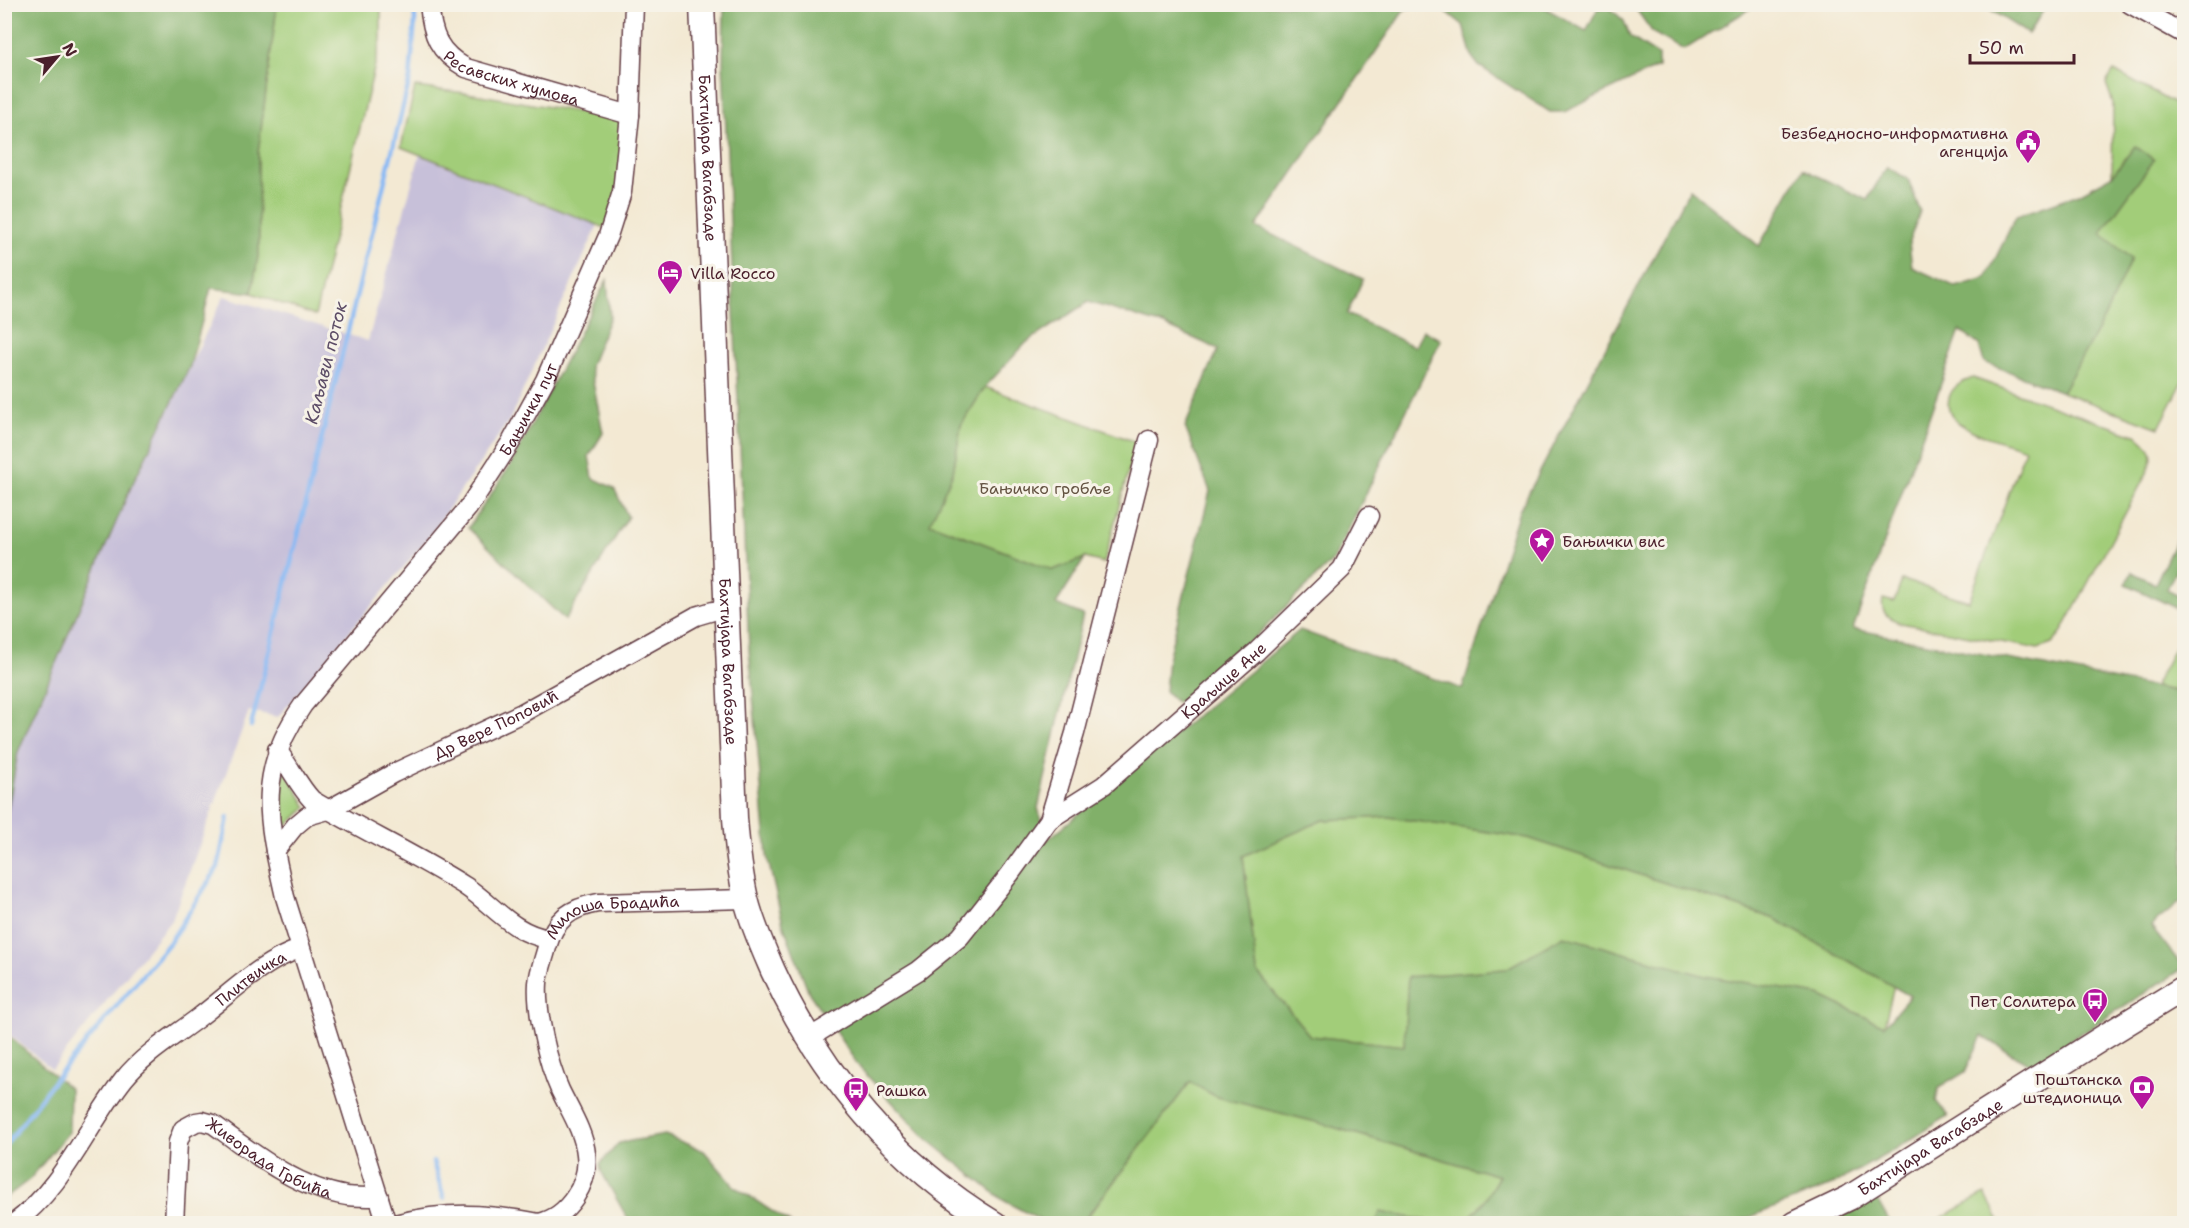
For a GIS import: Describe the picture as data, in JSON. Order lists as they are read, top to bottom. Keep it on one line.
{"streets":{"main road":["Бахтијара Вагабзаде"],"street":["Ресавских хумова","Бањички пут","Краљице Ане","Др Вере Поповић","Милоша Брадића","Плитвичка","Живорада Грбића"]},"crossings":[["Ресавских хумова","Бањички пут"],["Бахтијара Вагабзаде","Др Вере Поповић"],["Бахтијара Вагабзаде","Милоша Брадића"],["Бањички пут","Др Вере Поповић"],["Бањички пут","Плитвичка"],["Плитвичка","Живорада Грбића"]],"water":["Каљави поток"],"parks":["Бањичко гробље"],"places":{"public building":["Безбедносно-информативна агенција"],"hotel":["Villa Rocco"],"place":["Бањички вис"],"bus stop":["Пет Солитера","Рашка"],"bank":["Поштанска штедионица"]},"scale_bar":"50 m","north":"top right"}
